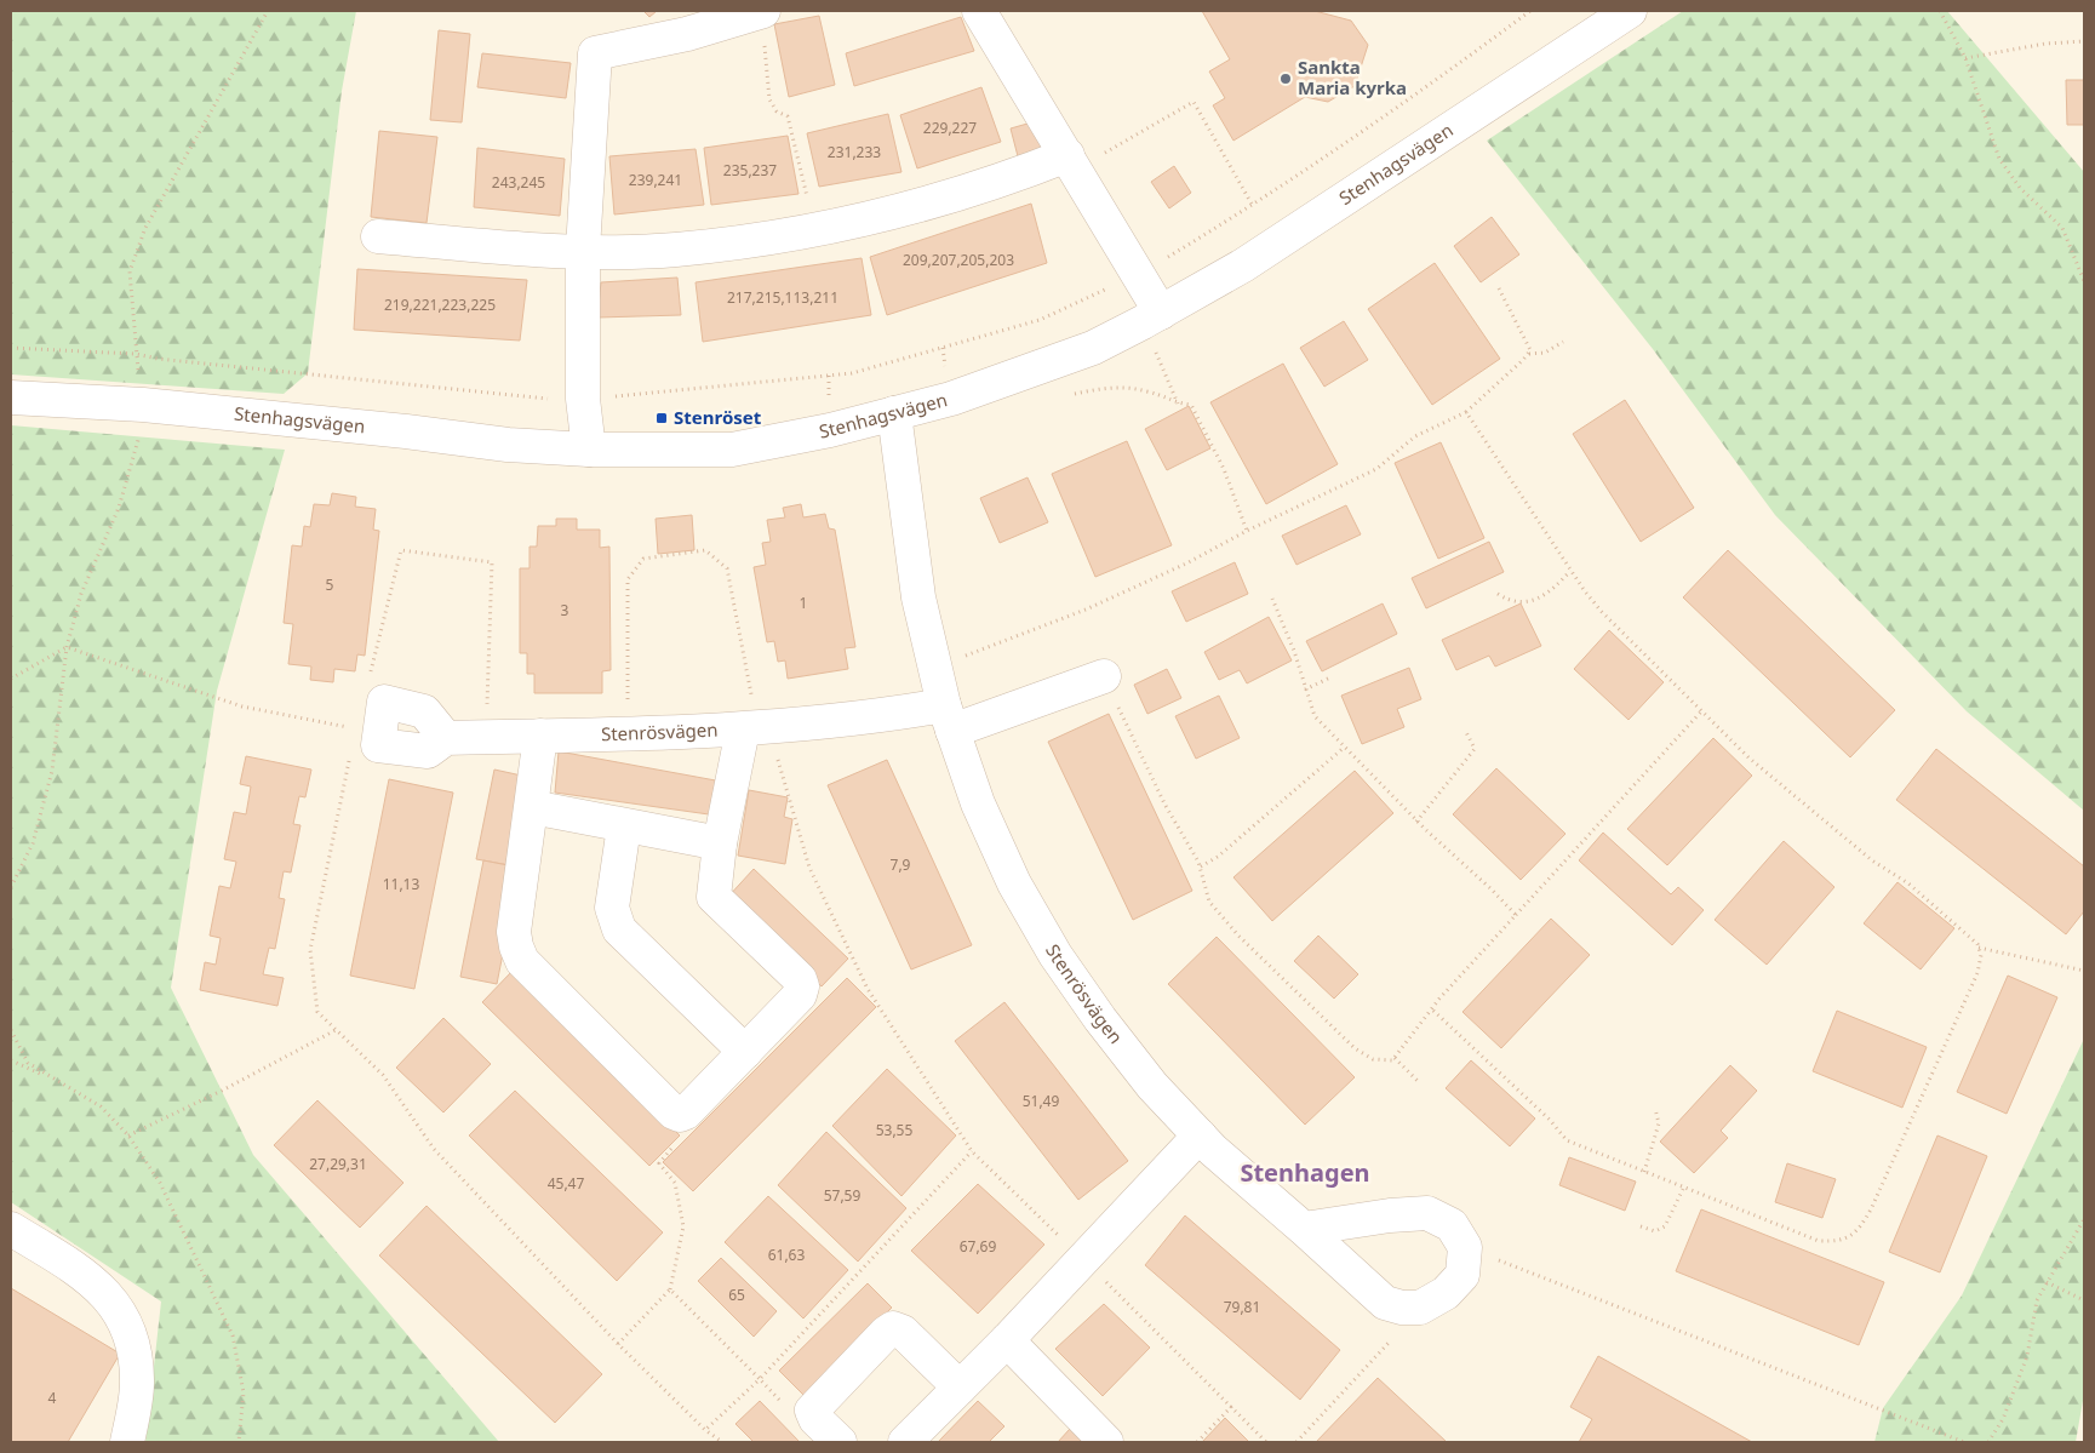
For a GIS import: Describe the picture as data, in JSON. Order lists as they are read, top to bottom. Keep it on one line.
{"streets":{"street":["Stenhagsvägen","Stenrösvägen"]},"crossings":[["Stenhagsvägen","Stenrösvägen"]],"districts":["Stenhagen"],"places":{"other":["Sankta Maria kyrka"],"transit":["Stenröset"]},"house_numbers":["229,227","231,233","235,237","239,241","243,245","209,207,205,203","217,215,113,211","219,221,223,225","5","1","3","7,9","11,13","51,49","53,55","27,29,31","45,47","57,59","67,69","61,63","65","79,81","4"]}
